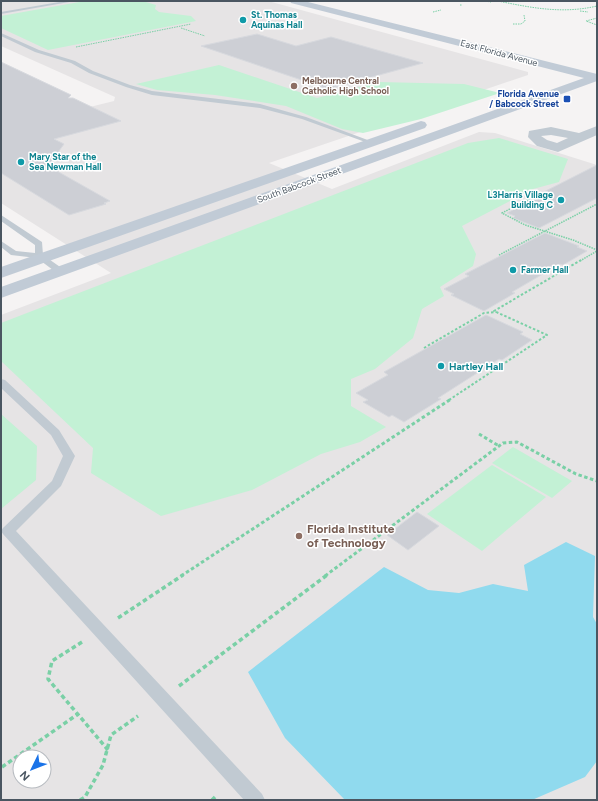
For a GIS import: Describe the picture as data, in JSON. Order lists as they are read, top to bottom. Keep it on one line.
{"streets":{"main road":["East Florida Avenue","South Babcock Street"]},"crossings":[["East Florida Avenue","South Babcock Street"]],"places":{"other":["St. Thomas Aquinas Hall","Melbourne Central Catholic High School","Mary Star of the Sea Newman Hall","L3Harris Village Building C","Farmer Hall","Hartley Hall","Florida Institute of Technology"],"transit":["Florida Avenue / Babcock Street"]},"north":"bottom left"}
